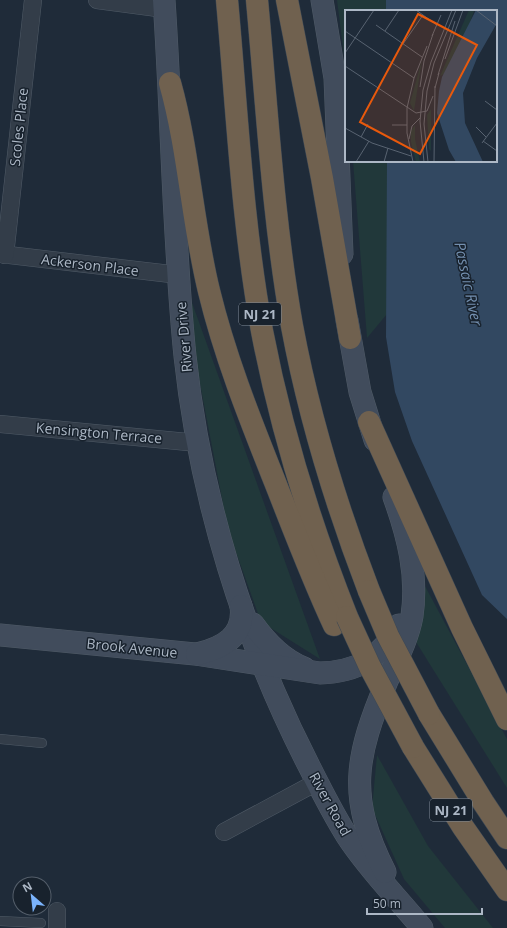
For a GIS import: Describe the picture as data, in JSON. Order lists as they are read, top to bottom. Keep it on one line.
{"streets":{"highway":["NJ 21"],"main road":["River Drive","Brook Avenue","River Road"],"street":["Scoles Place","Ackerson Place","Kensington Terrace"]},"crossings":[["Scoles Place","Ackerson Place"],["Ackerson Place","River Drive"],["River Drive","Kensington Terrace"],["River Drive","Brook Avenue"],["River Drive","River Road"],["Brook Avenue","River Road"]],"water":["Passaic River"],"scale_bar":"50 m","north":"top left"}
